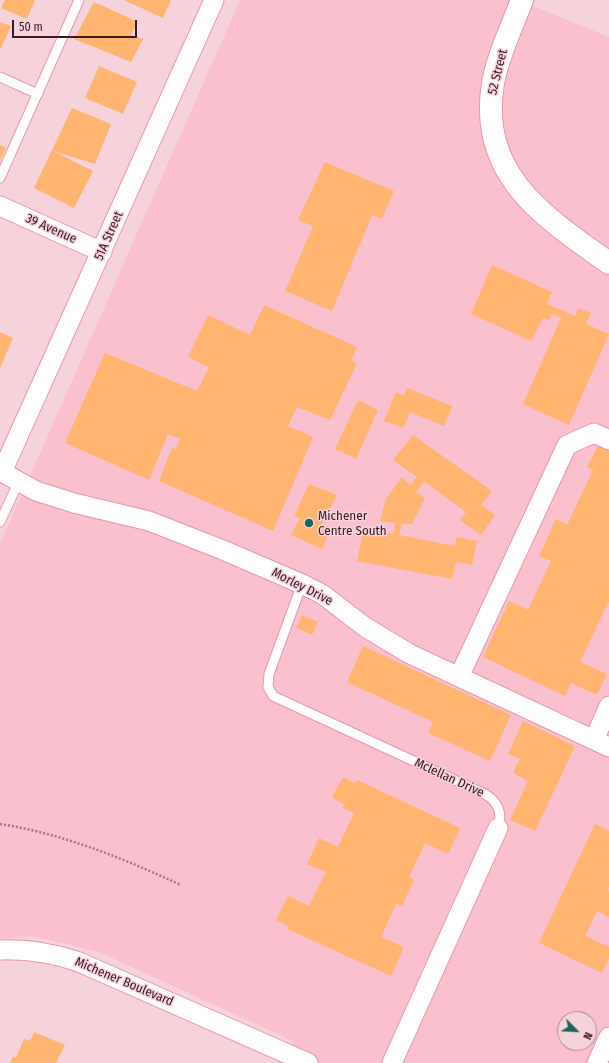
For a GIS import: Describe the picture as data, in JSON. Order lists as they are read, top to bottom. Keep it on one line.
{"streets":{"street":["52 Street","39 Avenue","51A Street","Morley Drive","Mclellan Drive","Michener Boulevard"]},"crossings":[["39 Avenue","51A Street"],["51A Street","Morley Drive"],["Morley Drive","Mclellan Drive"]],"places":["Michener Centre South"],"scale_bar":"50 m","north":"bottom right"}
